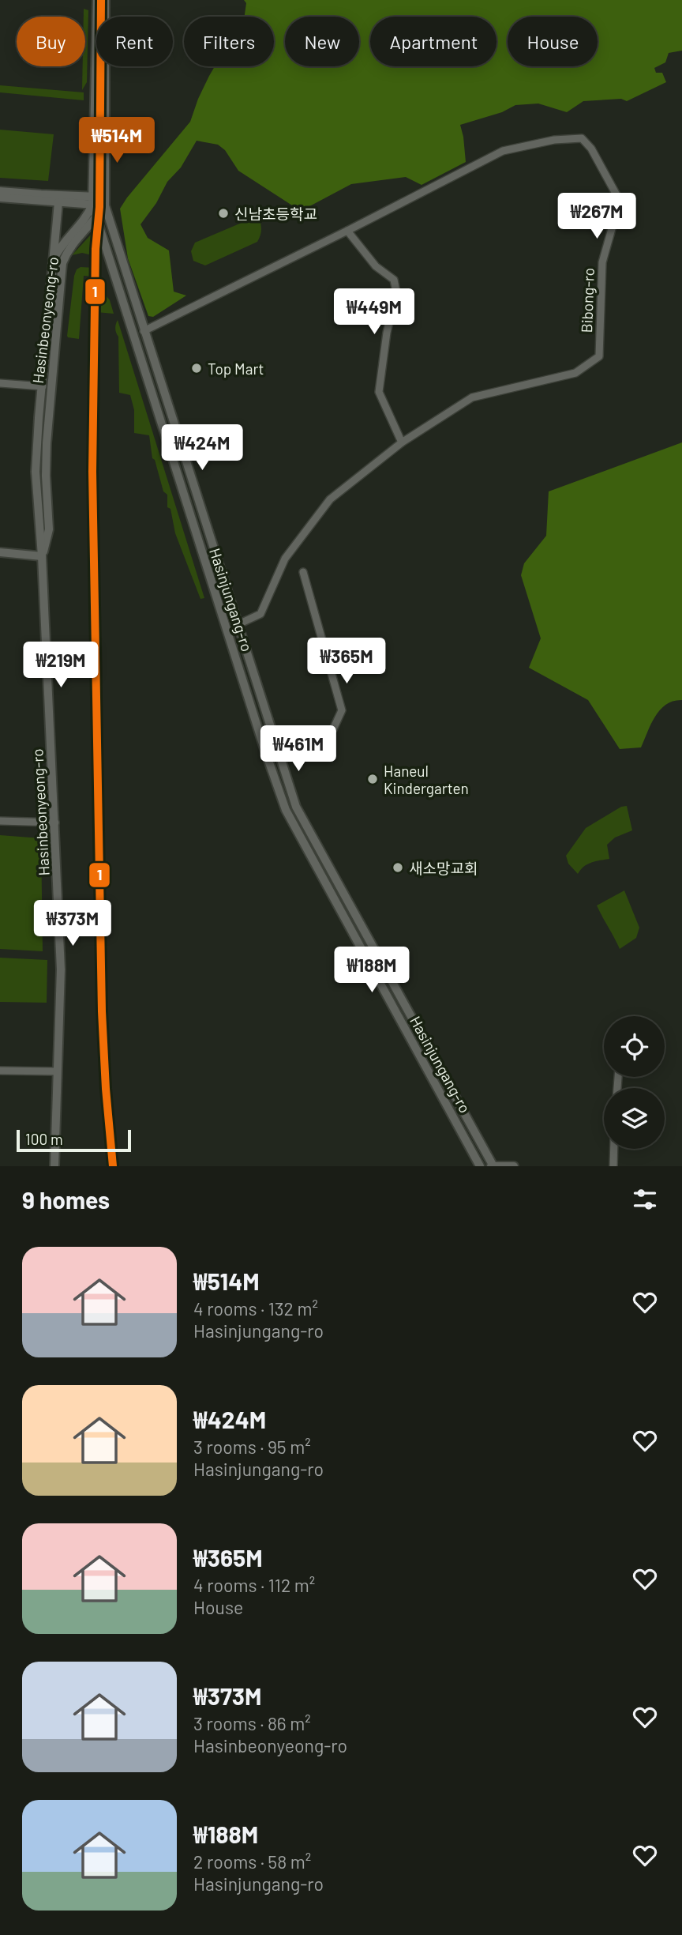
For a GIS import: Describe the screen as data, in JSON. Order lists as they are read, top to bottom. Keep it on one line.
{"streets":{"street":["Bibong-ro","Hasinbeonyeong-ro","Hasinjungang-ro"]},"crossings":[["Bibong-ro","Hasinjungang-ro"],["Hasinbeonyeong-ro","Hasinjungang-ro"]],"places":["신남초등학교","Top Mart","Haneul Kindergarten","새소망교회"],"lines":["transit line 1"],"scale_bar":"100 m","page":{"chip":["Buy","Rent","Filters","New","Apartment","House"],"price":["₩514M","₩267M","₩449M","₩424M","₩365M","₩219M","₩461M","₩373M","₩188M"],"scale":"100 m","heading":"9 homes","list":[{"name":"₩514M","note":"4 rooms · 132 m² · Hasinjungang-ro"},{"name":"₩424M","note":"3 rooms · 95 m² · Hasinjungang-ro"},{"name":"₩365M","note":"4 rooms · 112 m² · House"},{"name":"₩373M","note":"3 rooms · 86 m² · Hasinbeonyeong-ro"},{"name":"₩188M","note":"2 rooms · 58 m² · Hasinjungang-ro"}]}}
